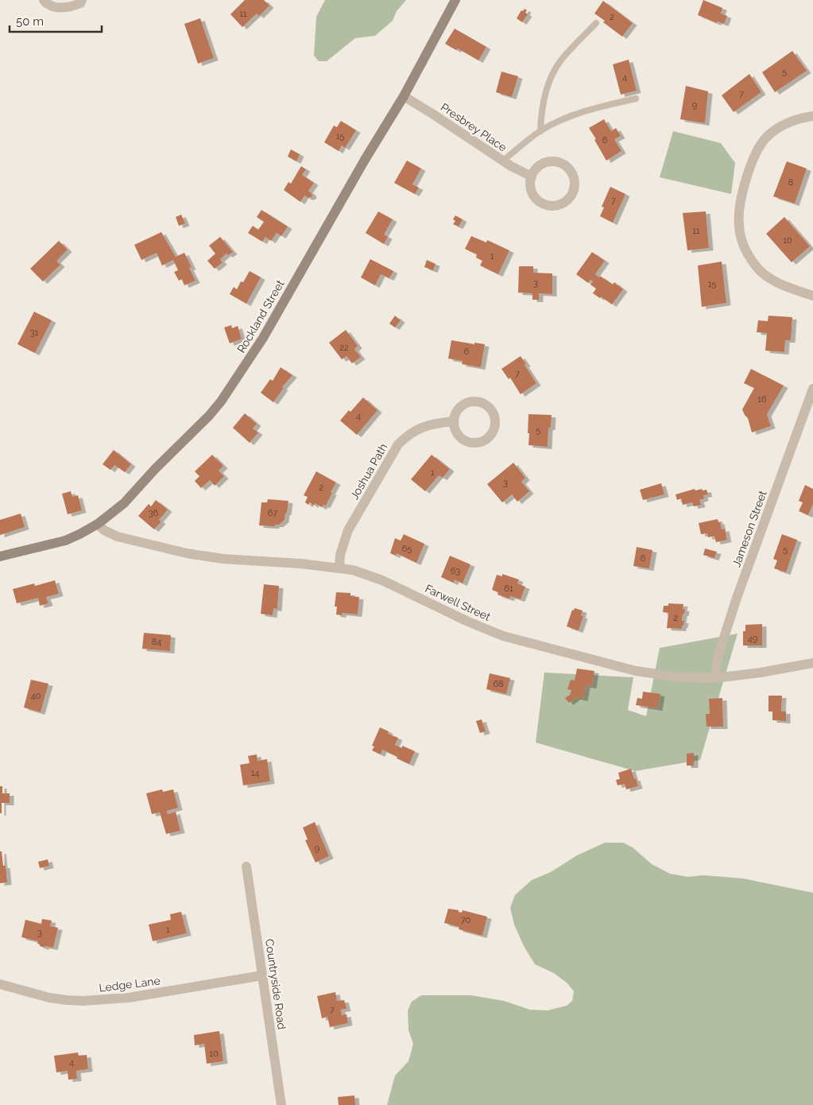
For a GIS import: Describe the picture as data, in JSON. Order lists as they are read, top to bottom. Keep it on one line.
{"streets":{"street":["Presbrey Place","Rockland Street","Joshua Path","Jameson Street","Farwell Street","Ledge Lane","Countryside Road"]},"crossings":[["Presbrey Place","Rockland Street"],["Rockland Street","Farwell Street"],["Joshua Path","Farwell Street"],["Jameson Street","Farwell Street"],["Ledge Lane","Countryside Road"]],"house_numbers":["11","2","5","4","7","9","15","6","8","7","11","10","1","3","15","31","22","6","7","16","4","5","1","3","2","36","67","65","5","6","63","61","2","49","84","68","40","14","9","70","1","3","7","10","4"],"scale_bar":"50 m"}
